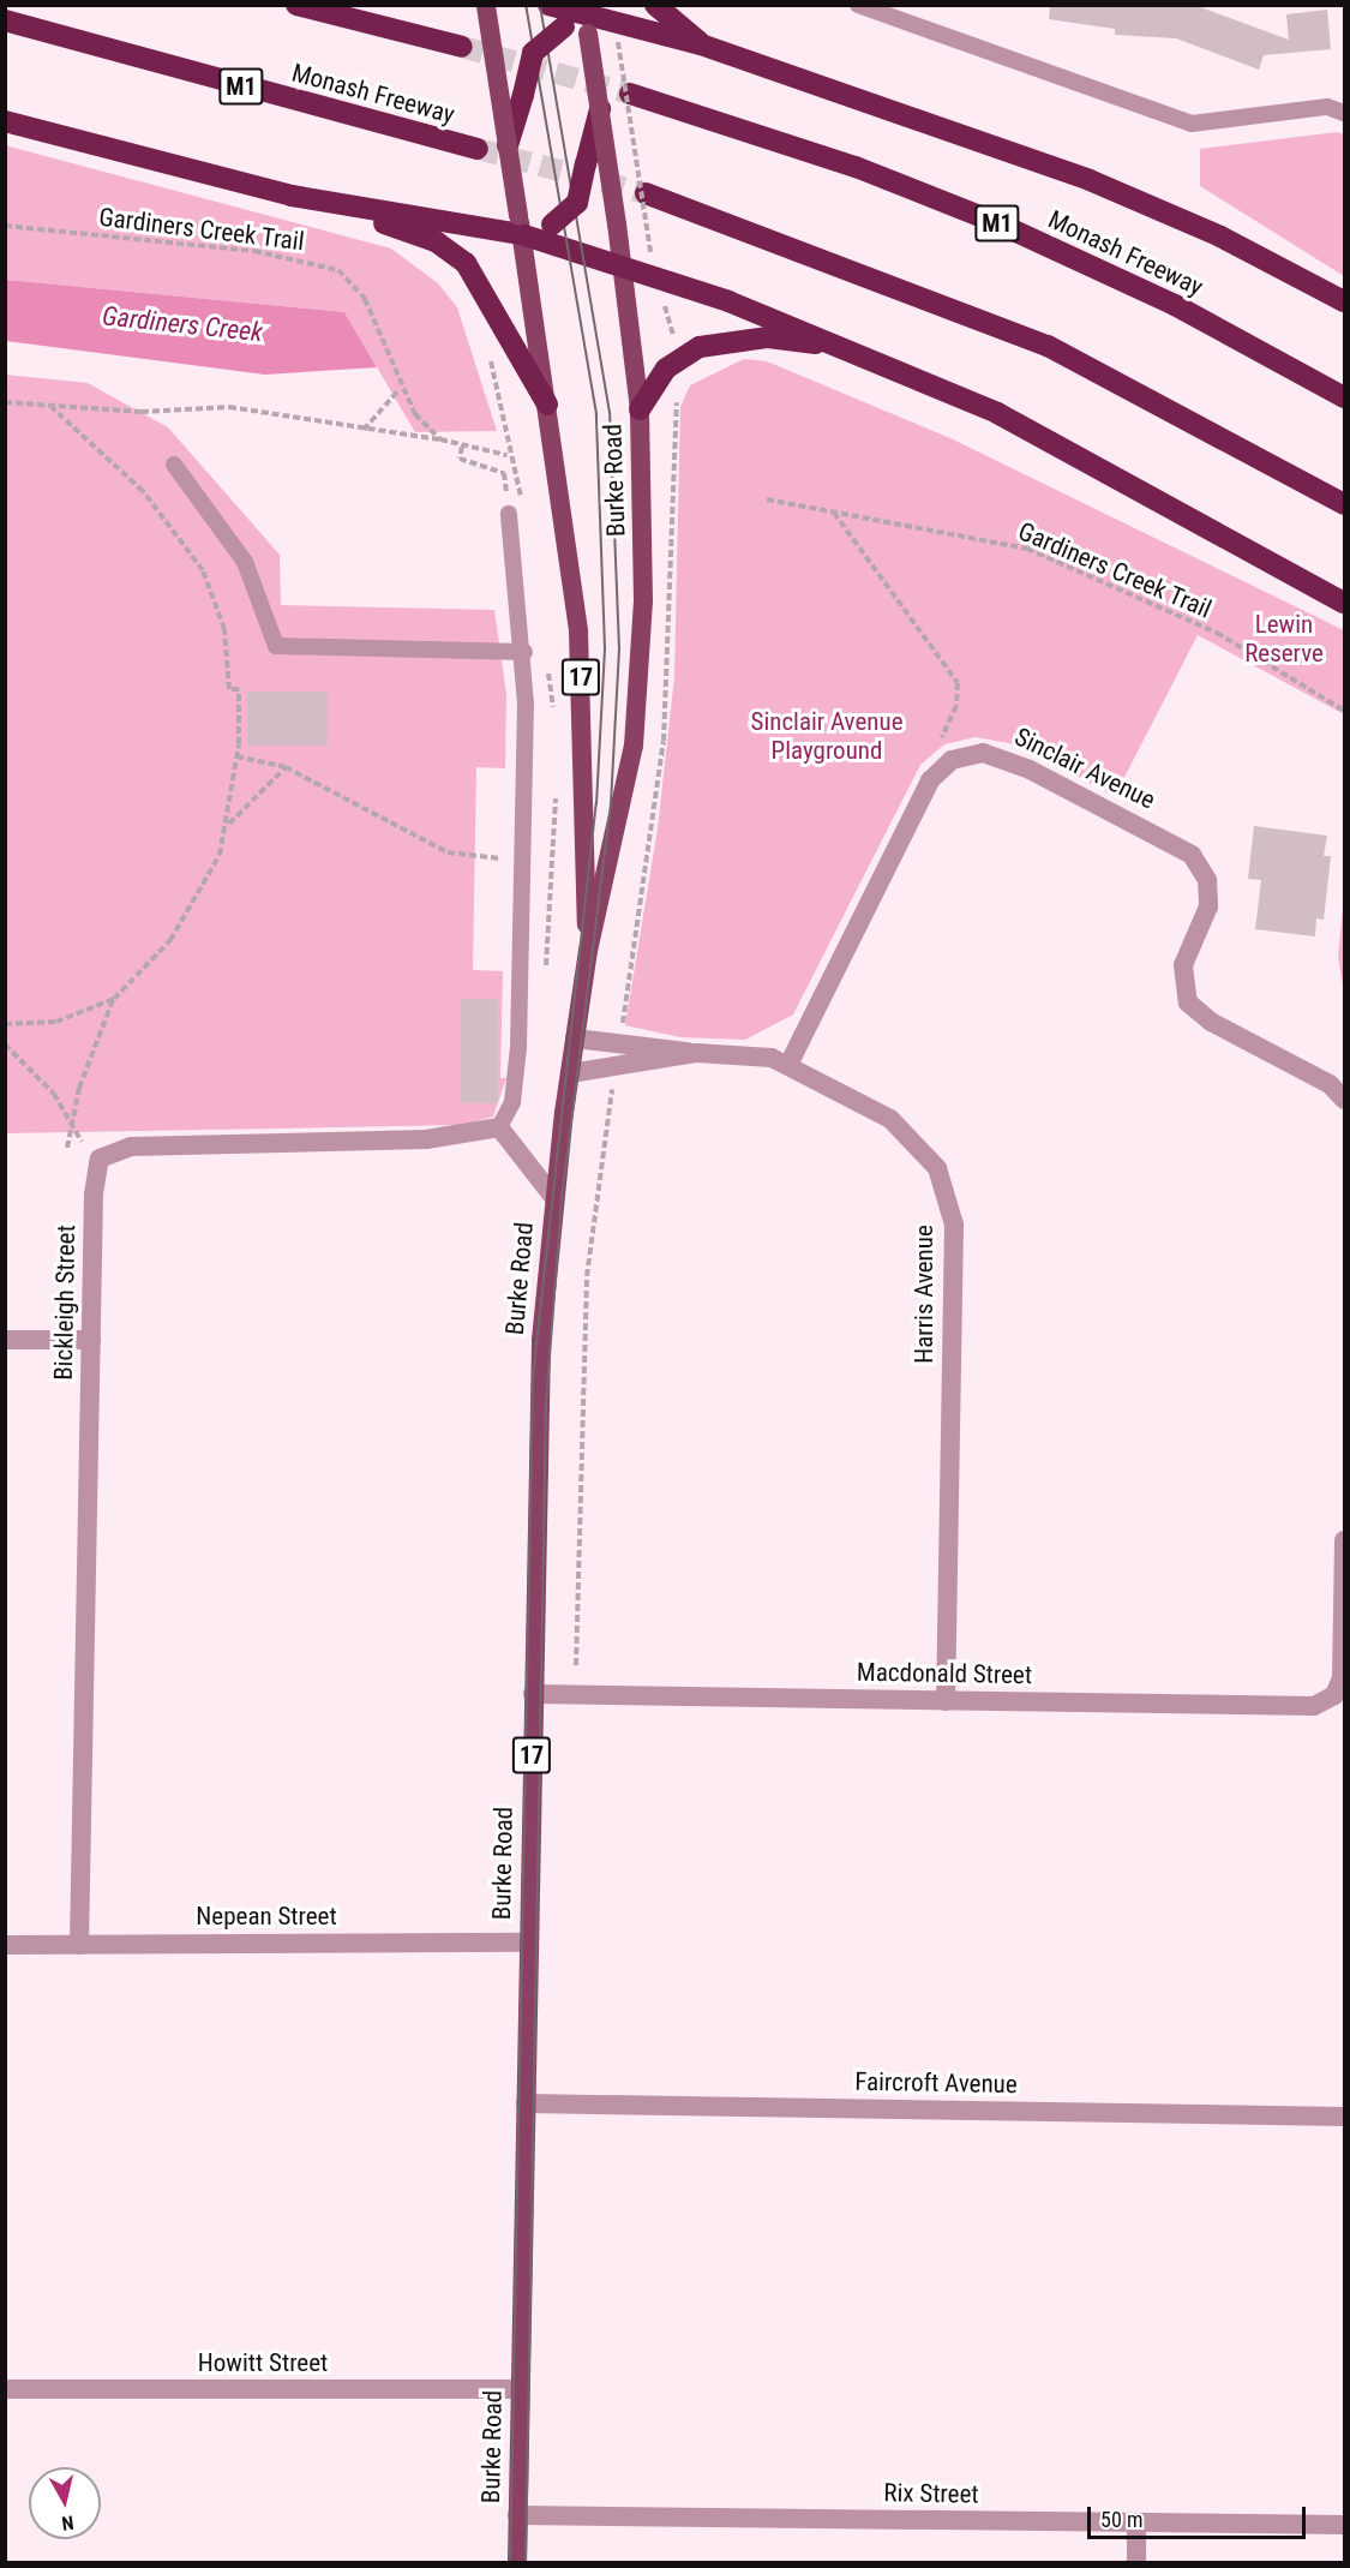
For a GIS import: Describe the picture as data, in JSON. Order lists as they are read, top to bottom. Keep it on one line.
{"streets":{"highway":["M1","Monash Freeway"],"main road":["Burke Road","17"],"street":["Sinclair Avenue","Harris Avenue","Bickleigh Street","Macdonald Street","Nepean Street","Faircroft Avenue","Howitt Street","Rix Street"],"path":["Gardiners Creek Trail"]},"crossings":[["Burke Road","Harris Avenue"],["Burke Road","Macdonald Street"],["Burke Road","Nepean Street"],["Burke Road","Faircroft Avenue"],["Burke Road","Howitt Street"],["Burke Road","Rix Street"],["Sinclair Avenue","Harris Avenue"],["Harris Avenue","Macdonald Street"],["Bickleigh Street","Nepean Street"]],"water":["Gardiners Creek"],"parks":["Lewin Reserve","Sinclair Avenue Playground"],"scale_bar":"50 m","north":"bottom"}
